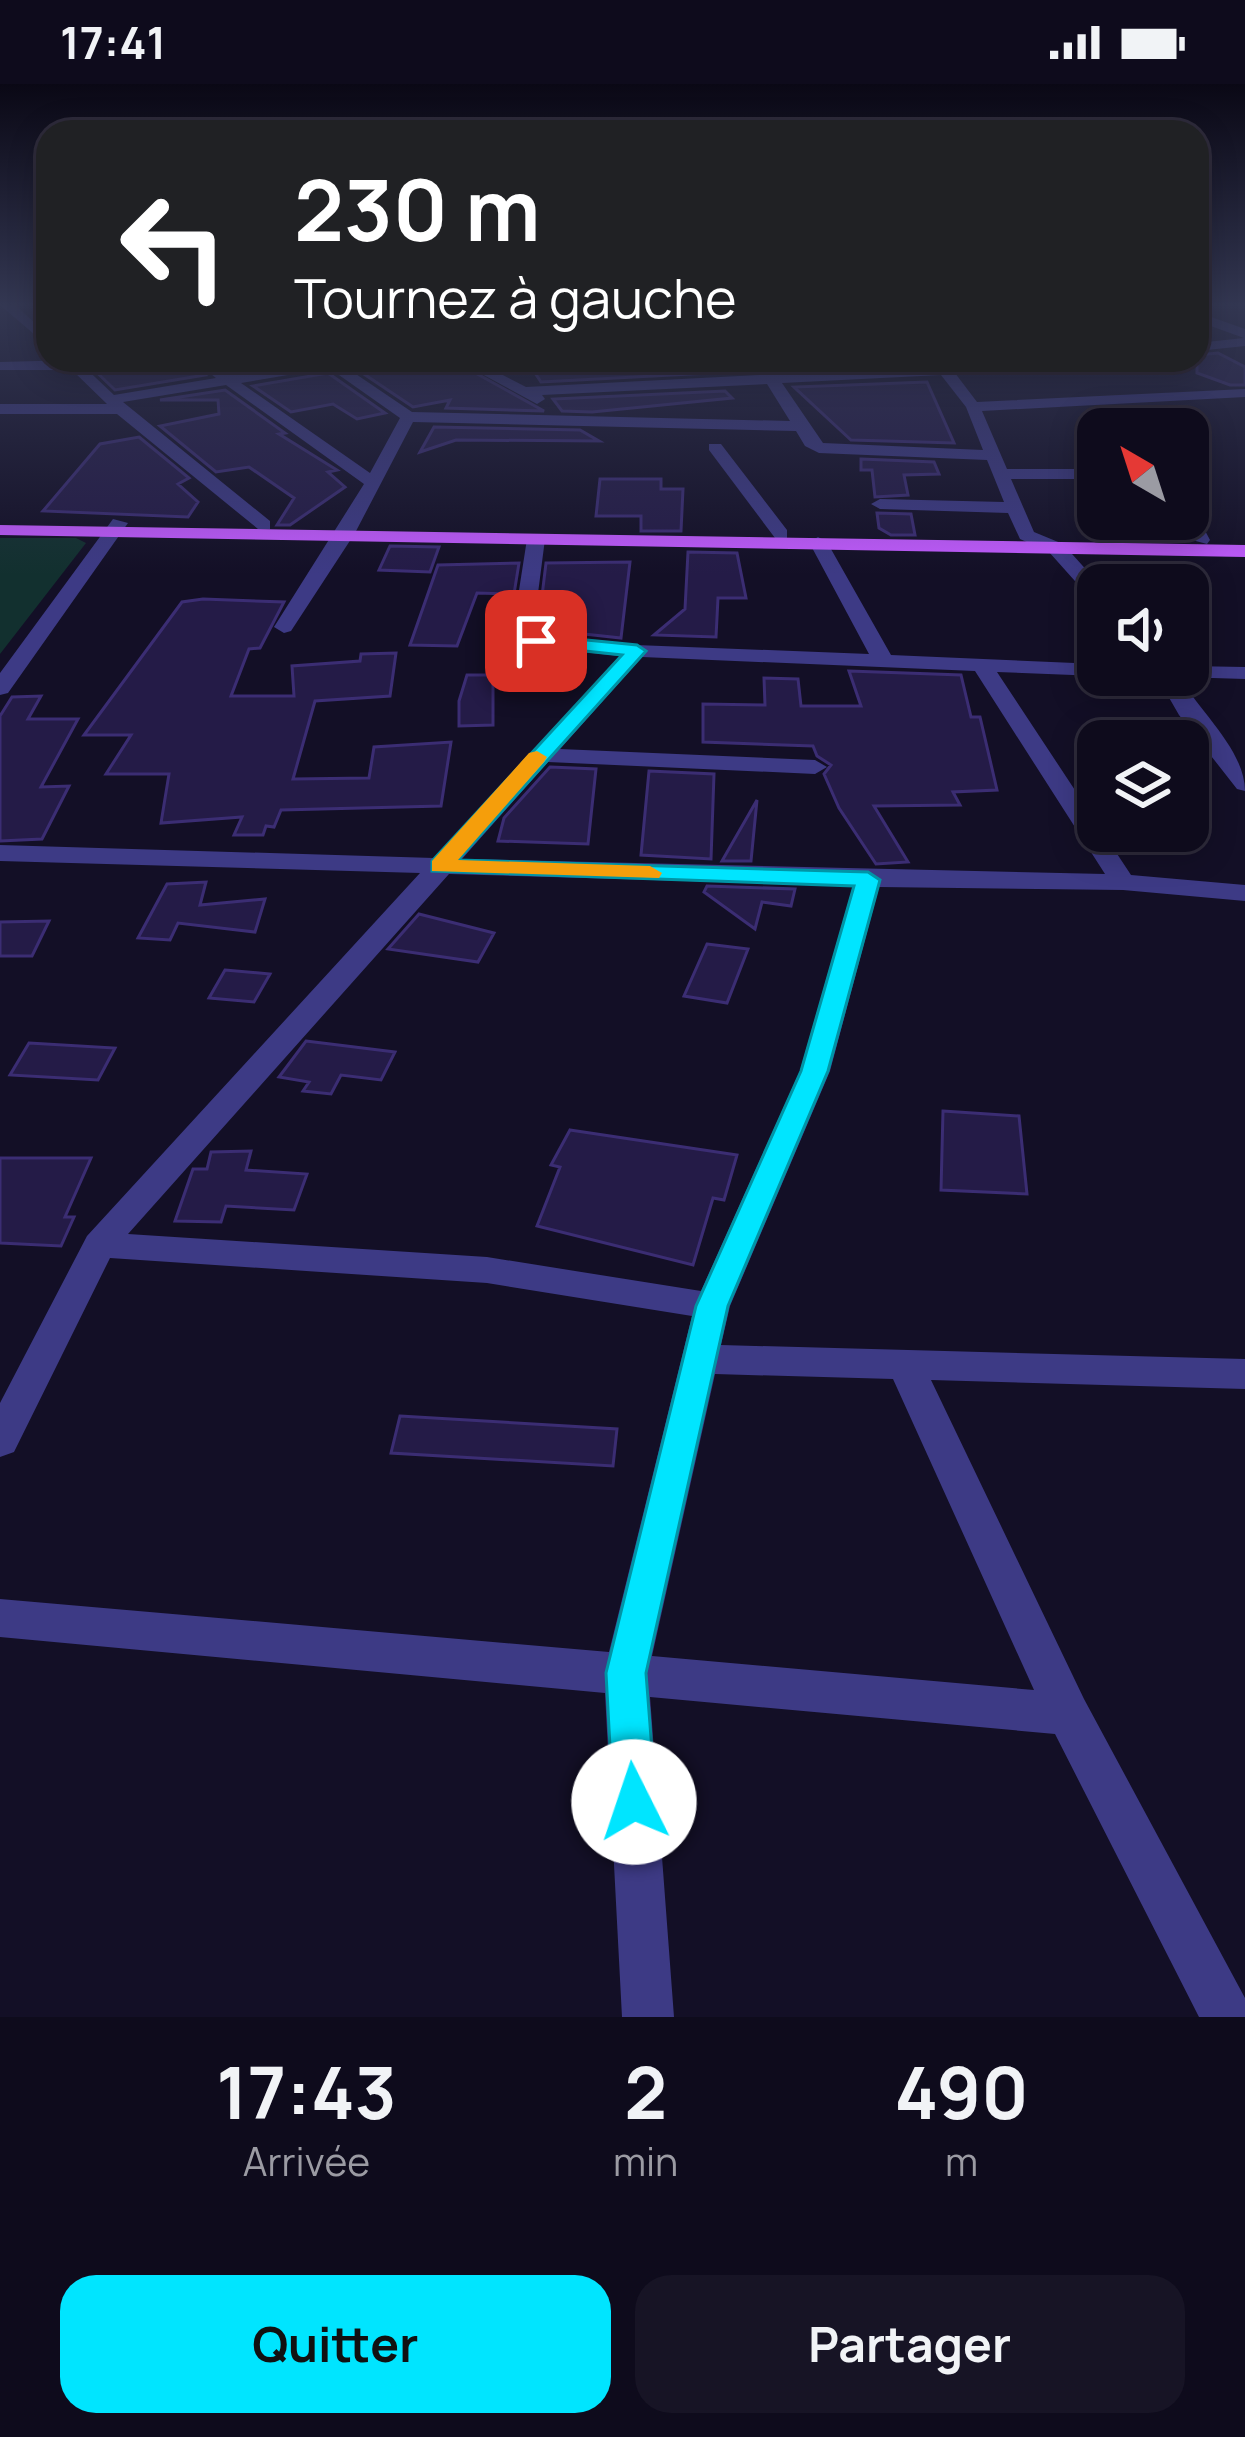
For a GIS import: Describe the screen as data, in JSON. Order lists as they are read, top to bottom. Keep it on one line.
{"north":"top left","page":{"status":"17:41","turn":["230 m","Tournez à gauche"],"eta":["17:43","Arrivée","2","min","490","m"],"buttons":["Quitter","Partager"]}}
